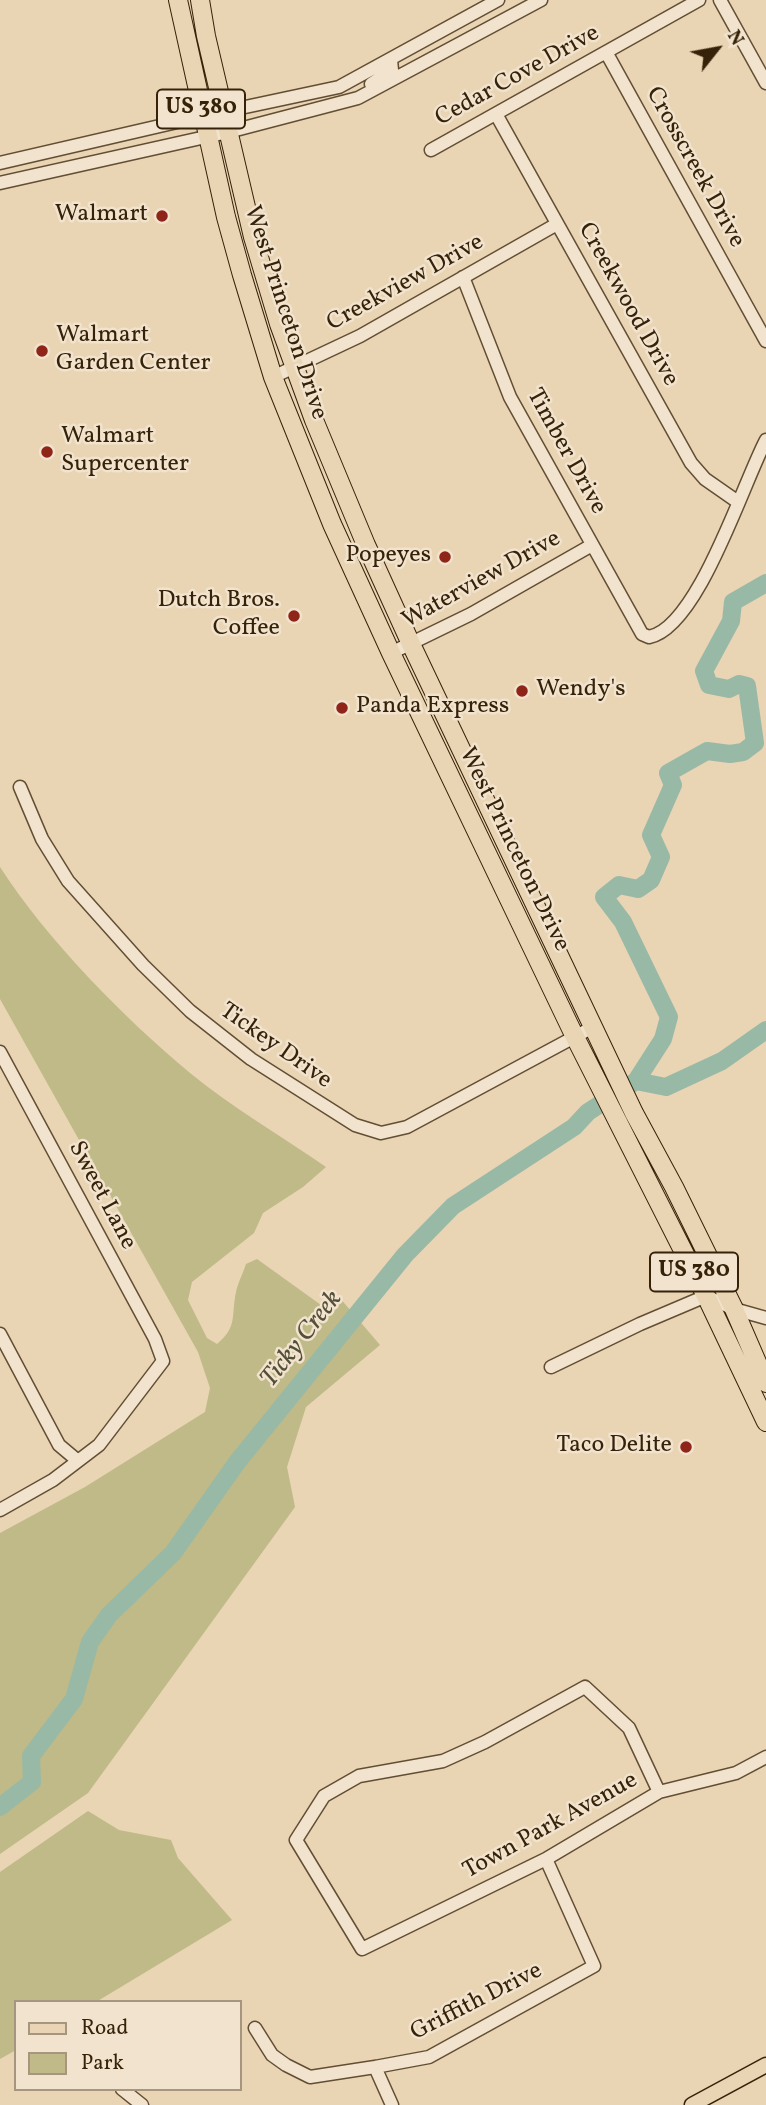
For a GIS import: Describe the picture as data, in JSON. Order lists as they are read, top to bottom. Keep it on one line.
{"streets":{"highway":["US 380","West Princeton Drive"],"street":["Cedar Cove Drive","Crosscreek Drive","Creekview Drive","Creekwood Drive","Timber Drive","Waterview Drive","Tickey Drive","Sweet Lane","Town Park Avenue","Griffith Drive"]},"crossings":[["Cedar Cove Drive","Crosscreek Drive"],["Cedar Cove Drive","Creekwood Drive"],["Creekview Drive","Creekwood Drive"],["Creekview Drive","West Princeton Drive"],["Creekview Drive","Timber Drive"],["Creekwood Drive","Timber Drive"],["West Princeton Drive","Waterview Drive"],["West Princeton Drive","Tickey Drive"],["Timber Drive","Waterview Drive"],["Town Park Avenue","Griffith Drive"]],"water":["Ticky Creek"],"places":["Walmart","Walmart Garden Center","Walmart Supercenter","Popeyes","Dutch Bros. Coffee","Wendy's","Panda Express","Taco Delite"],"legend":["Road","Park"],"north":"top right"}
